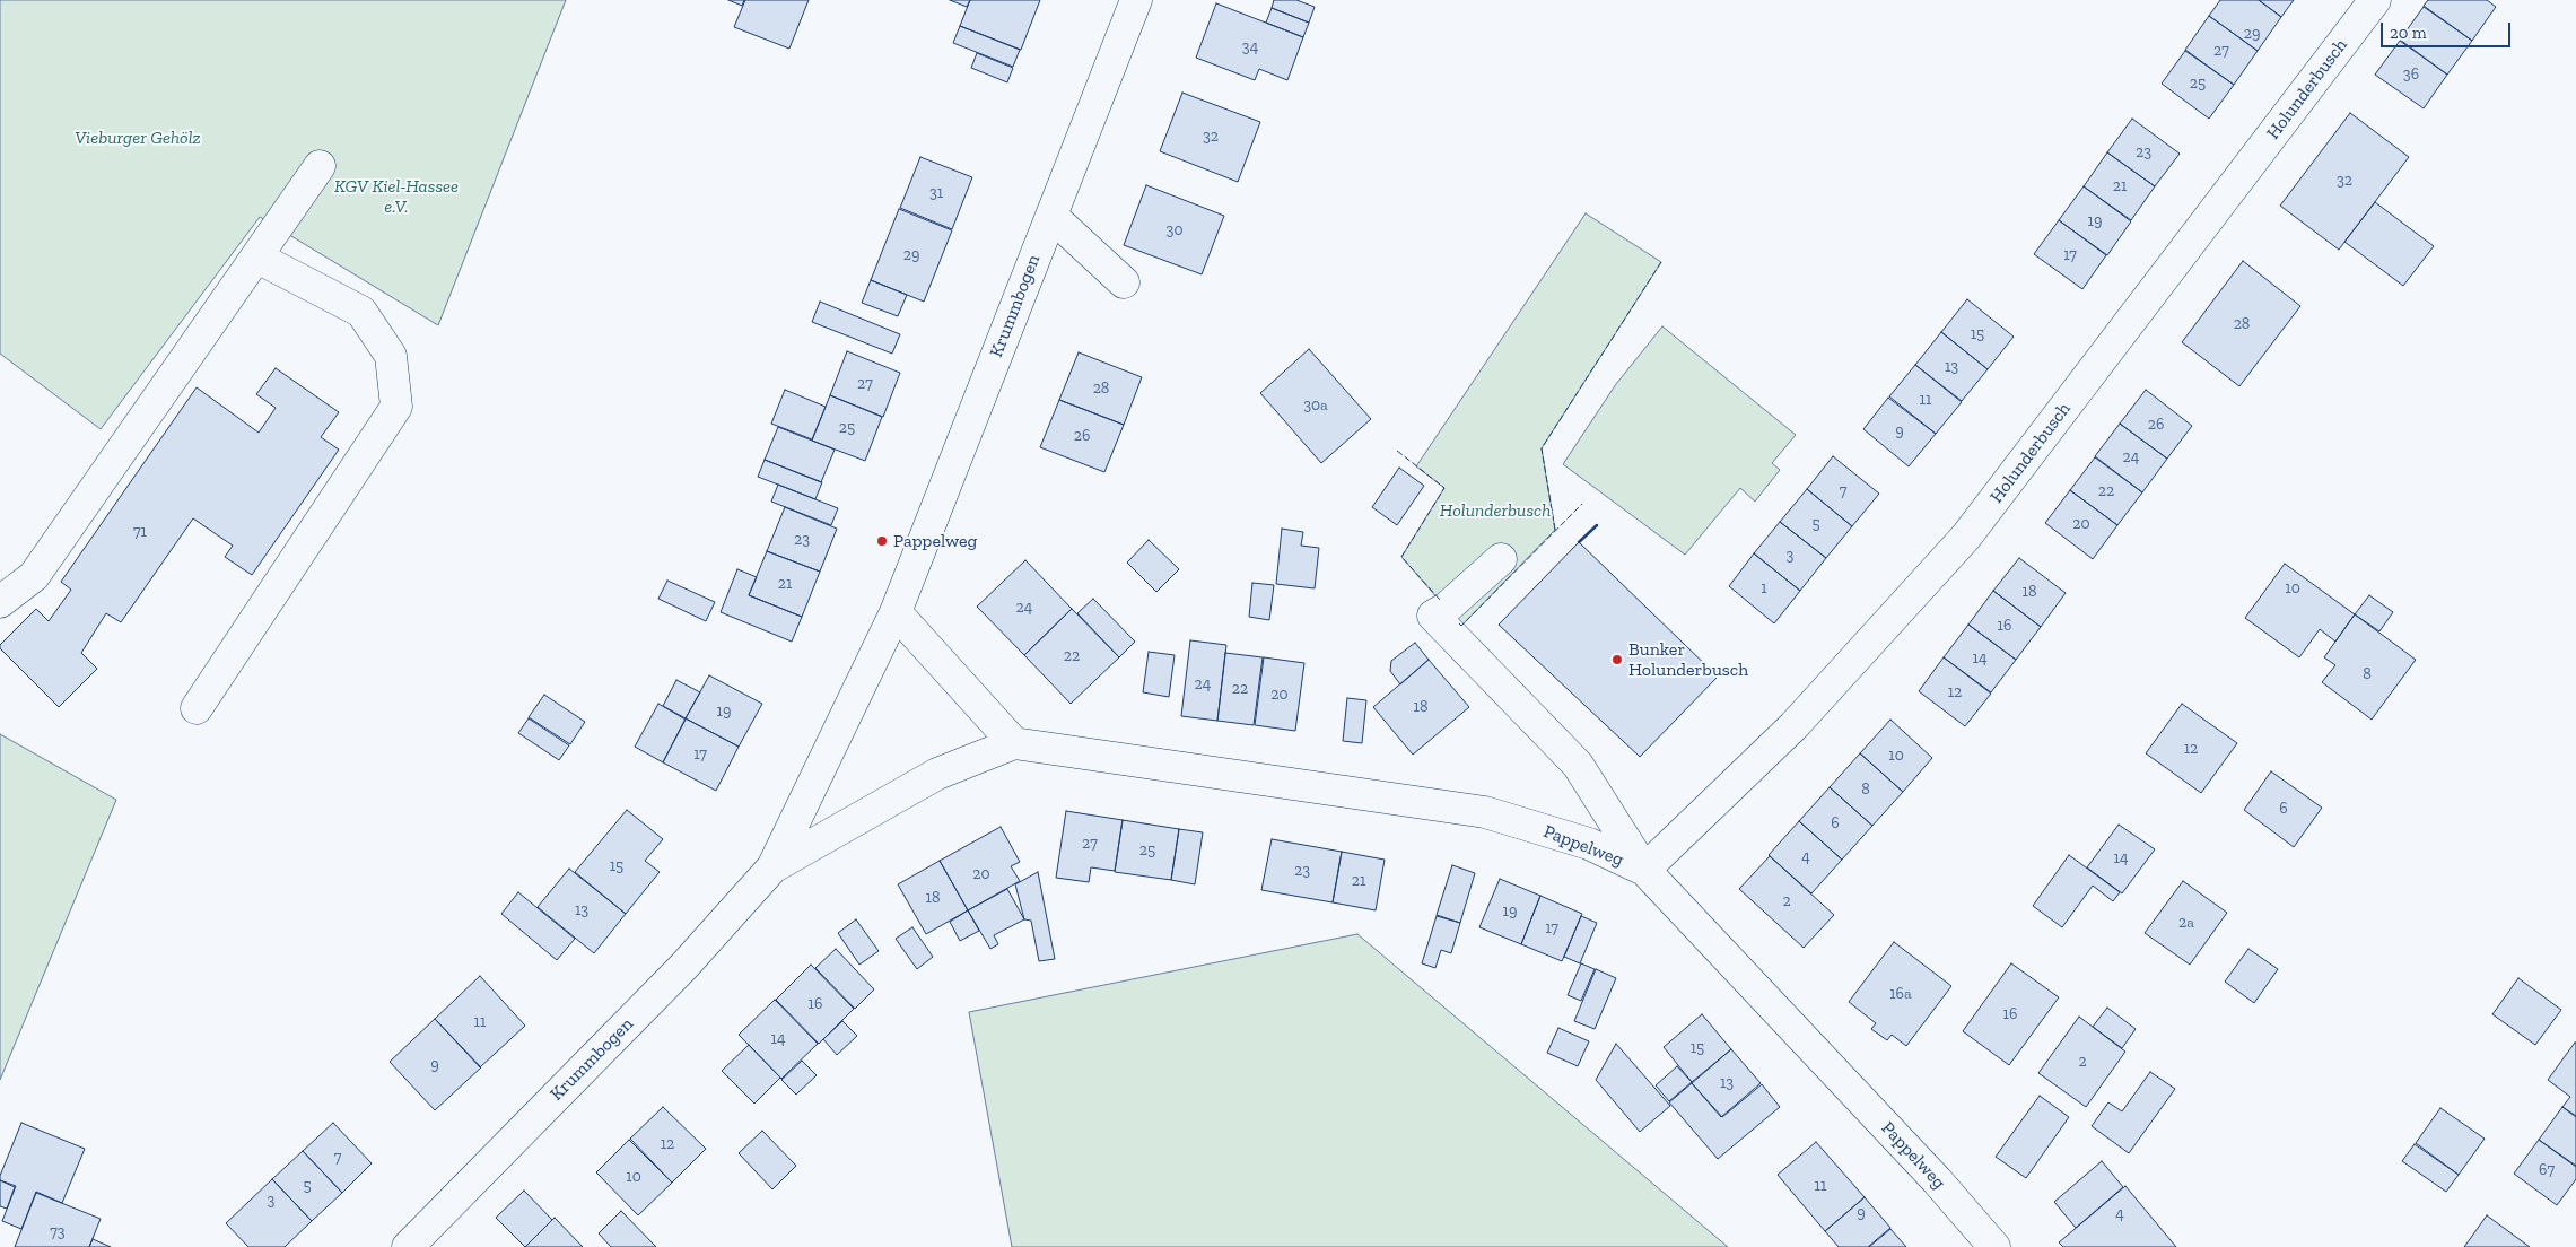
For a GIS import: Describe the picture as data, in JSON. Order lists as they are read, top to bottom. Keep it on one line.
{"streets":{"street":["Holunderbusch","Krummbogen","Pappelweg"]},"crossings":[["Holunderbusch","Pappelweg"],["Krummbogen","Pappelweg"]],"parks":["Vieburger Gehölz","KGV Kiel-Hassee e.V.","Holunderbusch"],"places":["Pappelweg","Bunker Holunderbusch"],"house_numbers":["29","34","27","36","25","32","23","32","21","31","19","30","29","17","28","15","13","27","28","11","30a","26","25","9","26","24","7","22","5","20","71","23","3","21","1","10","18","24","16","22","14","8","24","22","12","20","18","19","12","17","10","8","6","6","27","25","4","14","15","23","20","21","18","2","13","19","2a","17","16a","16","16","11","14","15","2","9","13","12","7","67","10","5","11","3","9","4","73"],"scale_bar":"20 m"}
